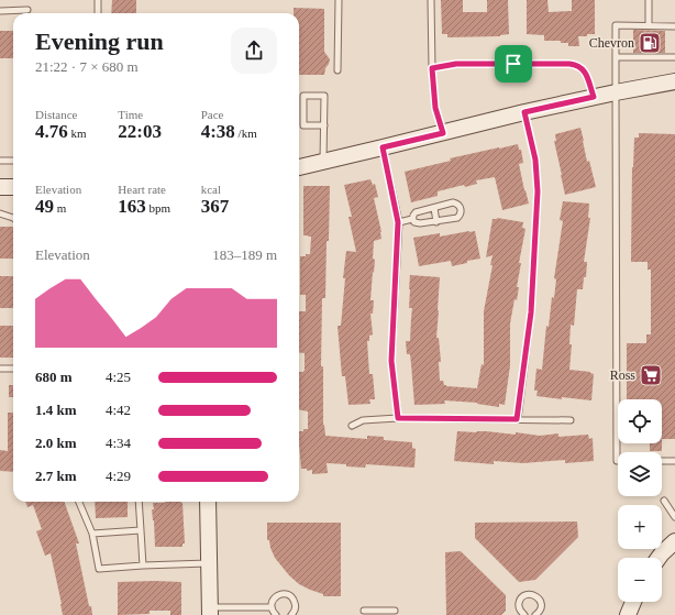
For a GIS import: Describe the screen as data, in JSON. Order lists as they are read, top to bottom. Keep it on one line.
{"places":{"fuel station":["Chevron"],"supermarket":["Ross"]},"page":{"heading":["Evening run","21:22 · 7 × 680 m"],"stats":[["Distance","4.76 km"],["Time","22:03"],["Pace","4:38 /km"],["Elevation","49 m"],["Heart rate","163 bpm"],["kcal","367"]],"chart":["Elevation","183–189 m"],"list":[{"name":"680 m","note":"4:25"},{"name":"1.4 km","note":"4:42"},{"name":"2.0 km","note":"4:34"},{"name":"2.7 km","note":"4:29"}],"map_buttons":["+","−"]}}
